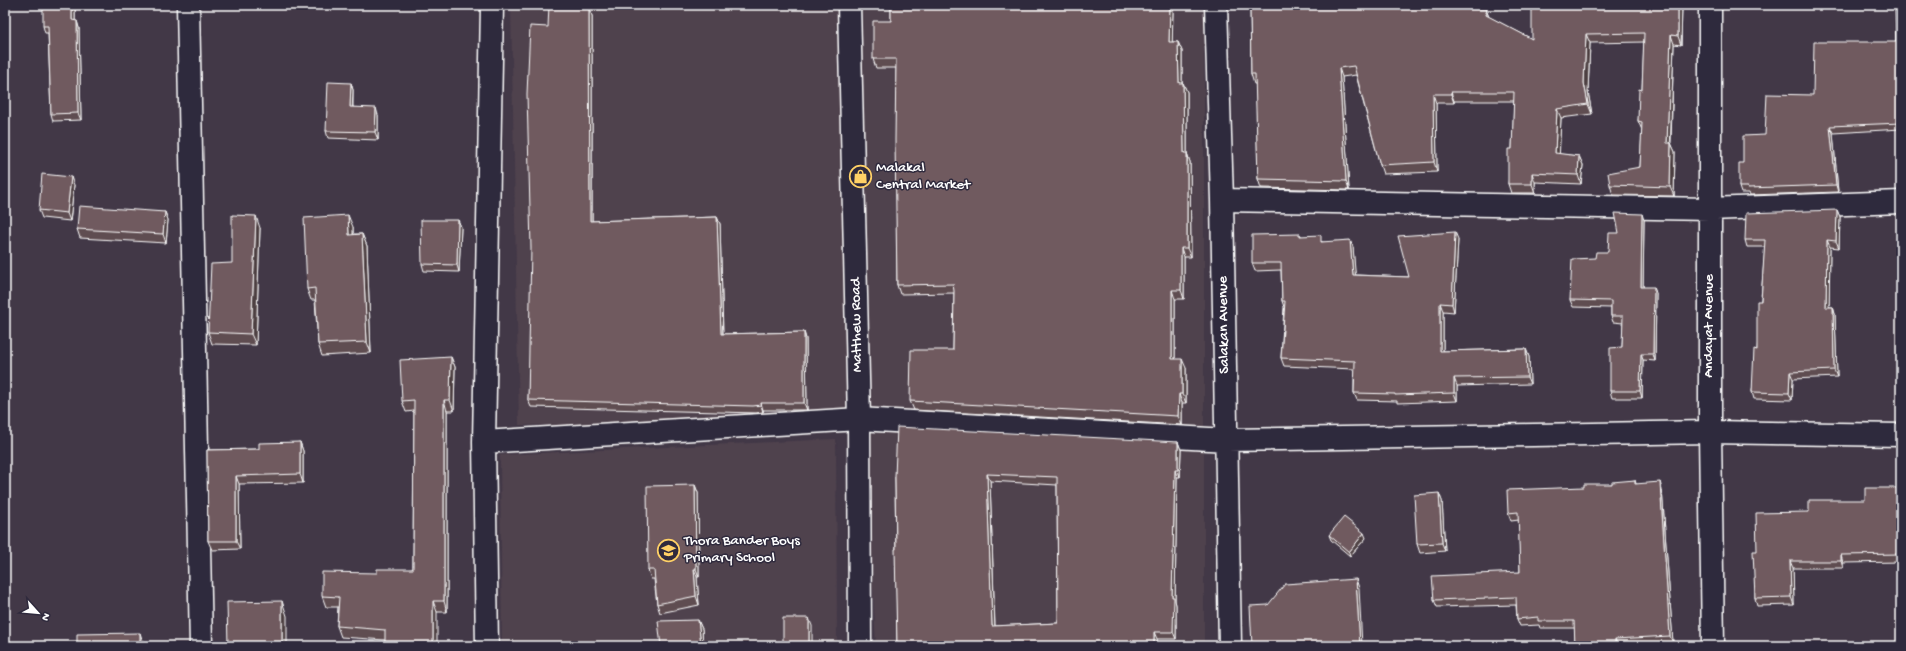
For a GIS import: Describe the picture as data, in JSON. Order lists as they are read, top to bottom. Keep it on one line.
{"streets":{"street":["Matthew Road","Salakan Avenue","Andayat Avenue"]},"places":{"shop":["Malakal Central Market"],"school or university":["Thora Bander Boys Primary School"]},"north":"bottom right"}
